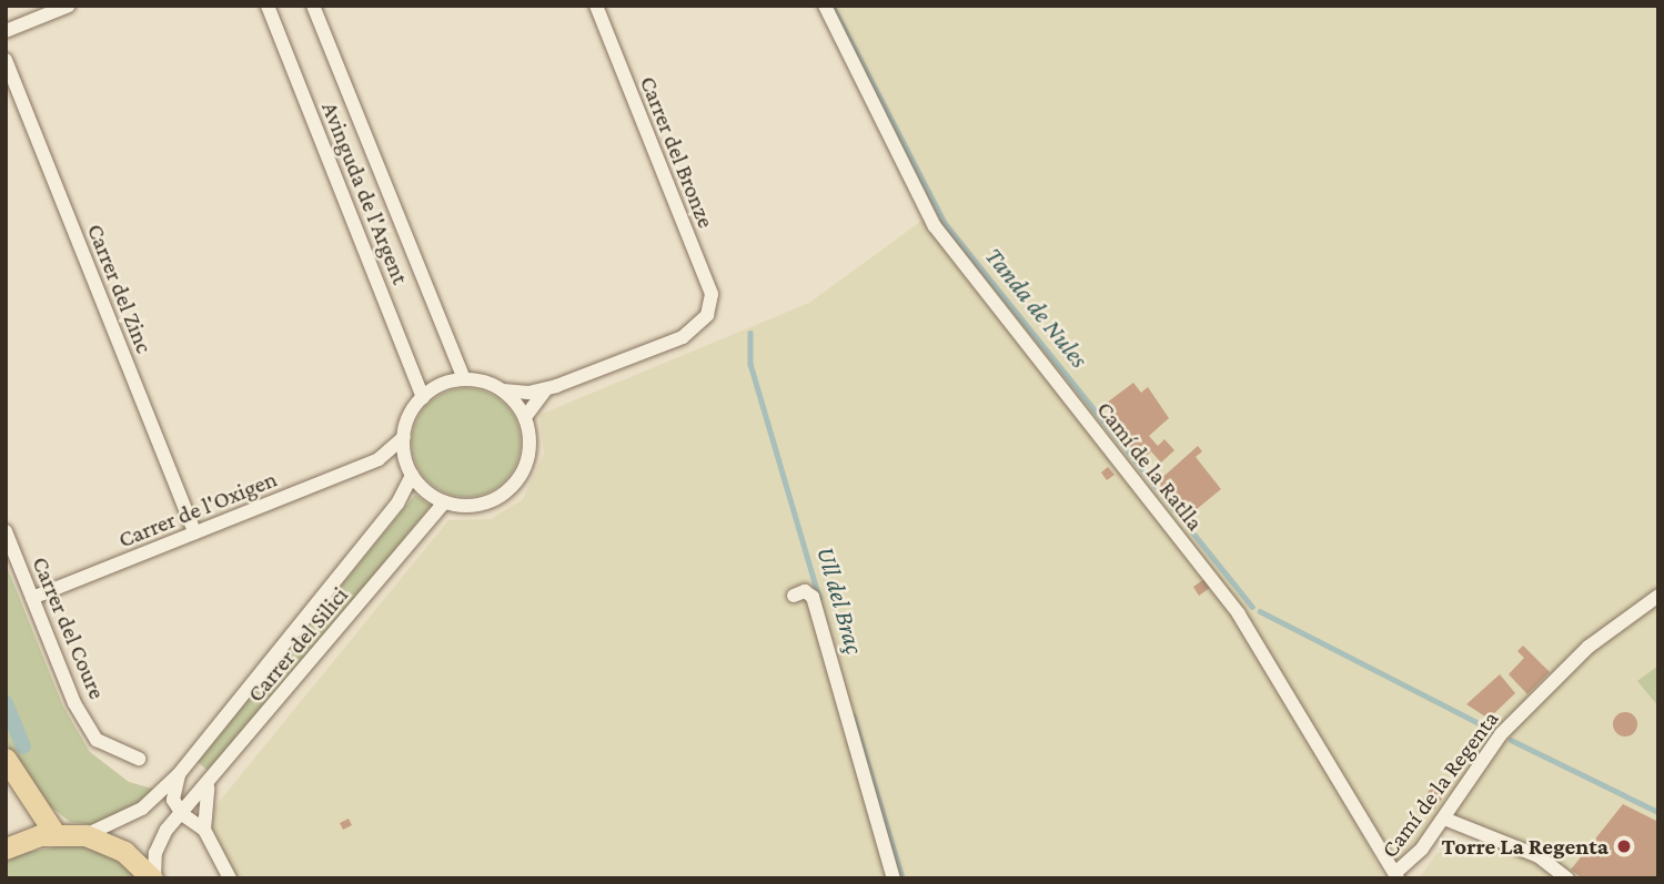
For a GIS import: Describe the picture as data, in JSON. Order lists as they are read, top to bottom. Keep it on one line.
{"streets":{"street":["Carrer del Bronze","Avinguda de l'Argent","Carrer del Zinc","Camí de la Ratlla","Carrer de l'Oxigen","Carrer del Coure","Carrer del Silici","Camí de la Regenta"]},"crossings":[["Avinguda de l'Argent","Carrer de l'Oxigen"],["Avinguda de l'Argent","Carrer del Silici"],["Carrer del Zinc","Carrer de l'Oxigen"],["Camí de la Ratlla","Camí de la Regenta"],["Carrer de l'Oxigen","Carrer del Coure"],["Carrer de l'Oxigen","Carrer del Silici"]],"water":["Tanda de Nules","Ull del Braç"],"places":["Torre La Regenta"]}
